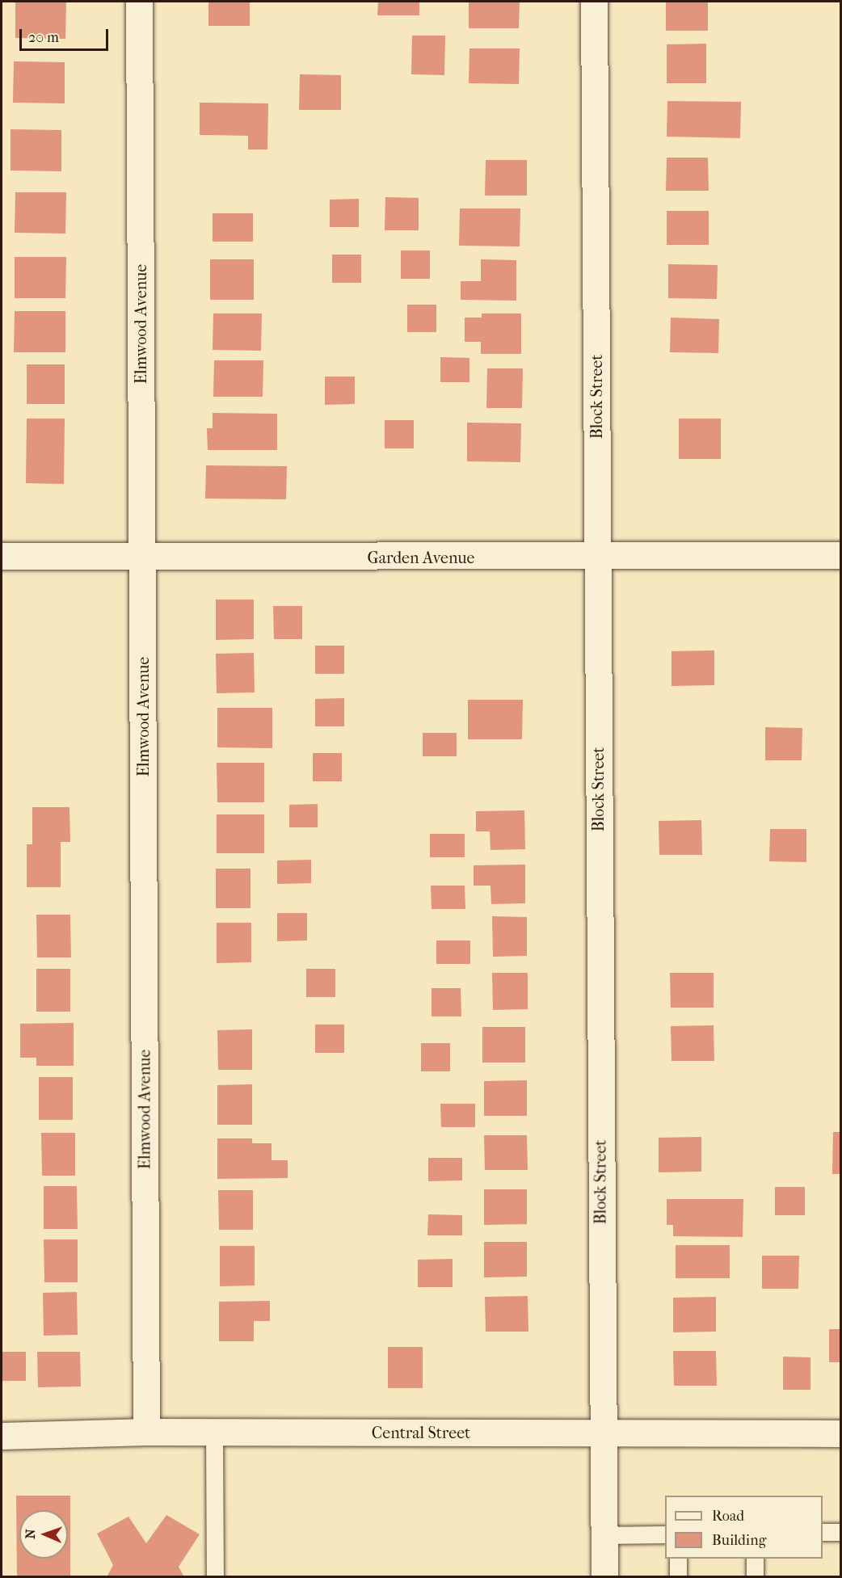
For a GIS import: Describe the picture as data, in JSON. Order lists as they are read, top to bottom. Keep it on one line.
{"streets":{"street":["Elmwood Avenue","Block Street","Garden Avenue","Central Street"]},"crossings":[["Elmwood Avenue","Garden Avenue"],["Elmwood Avenue","Central Street"],["Block Street","Garden Avenue"],["Block Street","Central Street"]],"legend":["Road","Building"],"scale_bar":"20 m","north":"left"}
